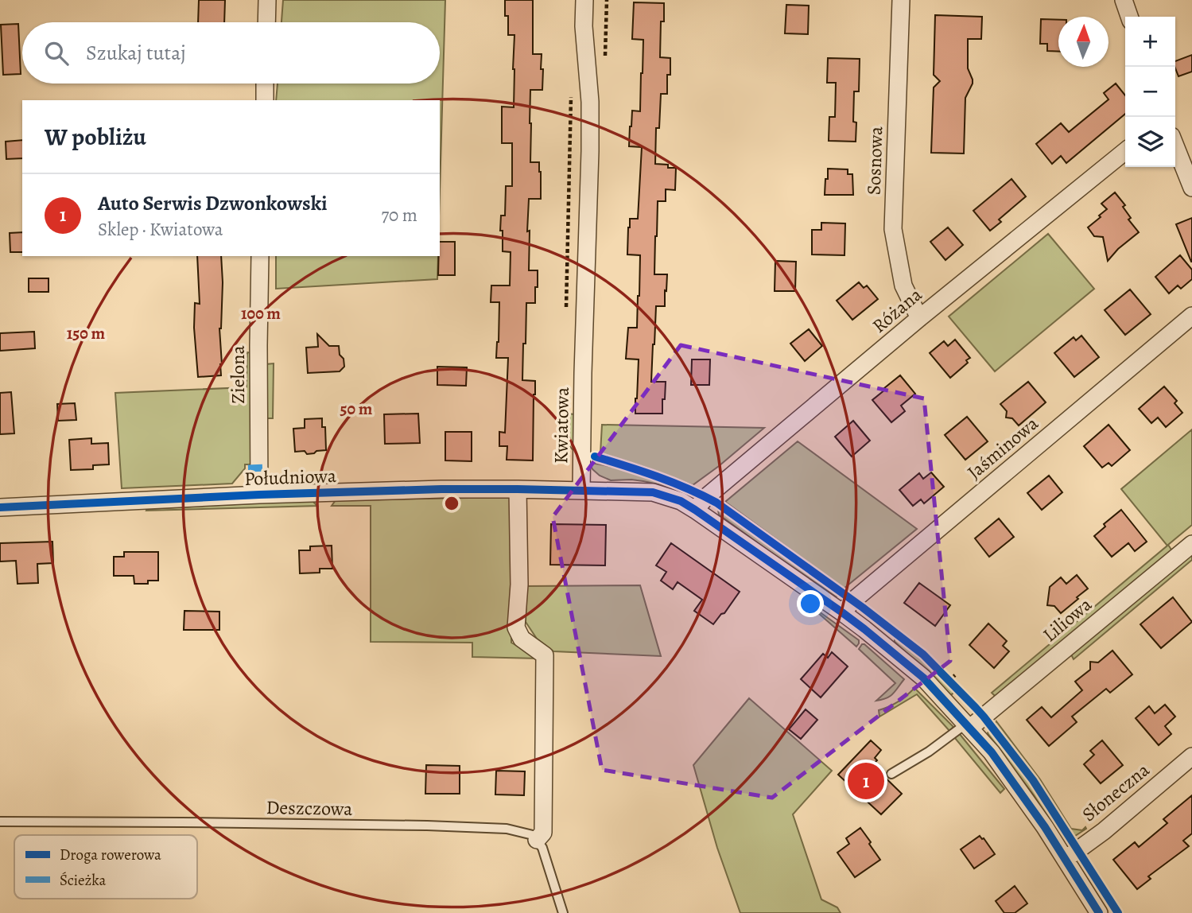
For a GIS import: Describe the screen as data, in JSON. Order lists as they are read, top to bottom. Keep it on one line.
{"streets":{"street":["Sosnowa","Różana","Zielona","Kwiatowa","Jaśminowa","Południowa","Liliowa","Słoneczna"],"lane":["Deszczowa"]},"crossings":[["Sosnowa","Różana"],["Różana","Kwiatowa"],["Zielona","Południowa"],["Kwiatowa","Jaśminowa"],["Kwiatowa","Południowa"],["Kwiatowa","Liliowa"],["Kwiatowa","Słoneczna"]],"legend":["Droga rowerowa","Ścieżka"],"north":"top","page":{"map_buttons":["+","−"],"search":"Szukaj tutaj","heading":"W pobliżu","list":[{"mark":"1","name":"Auto Serwis Dzwonkowski","note":"Sklep · Kwiatowa","value":"70 m"}],"pins":"1"},"rings":["100 m","150 m","50 m"]}
